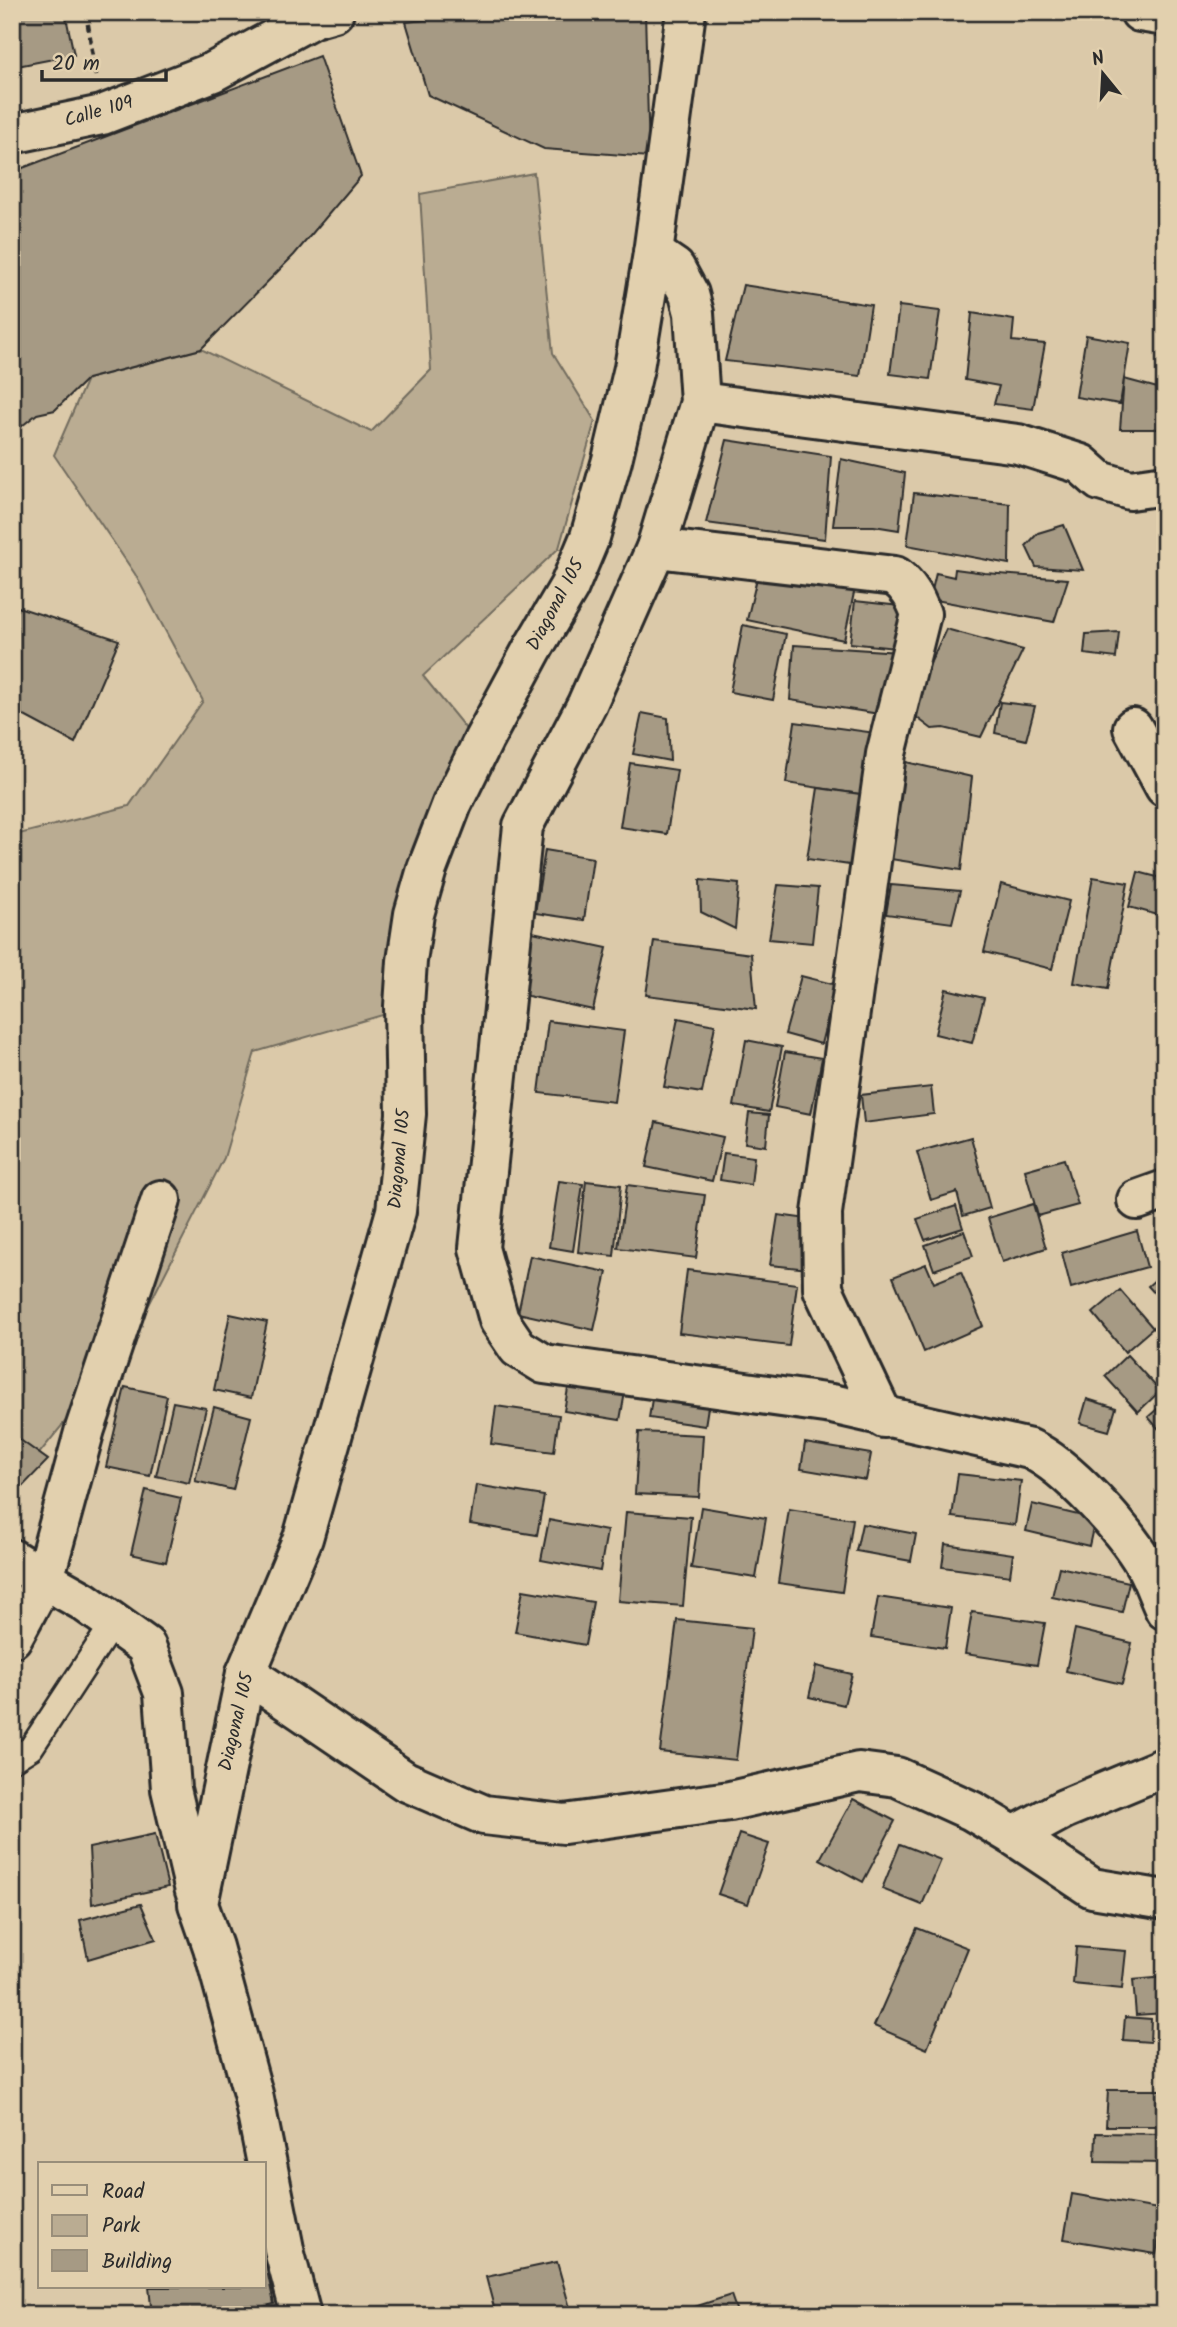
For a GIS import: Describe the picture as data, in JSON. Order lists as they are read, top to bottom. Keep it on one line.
{"streets":{"street":["Calle 109","Diagonal 105"]},"legend":["Road","Park","Building"],"scale_bar":"20 m","north":"top"}
